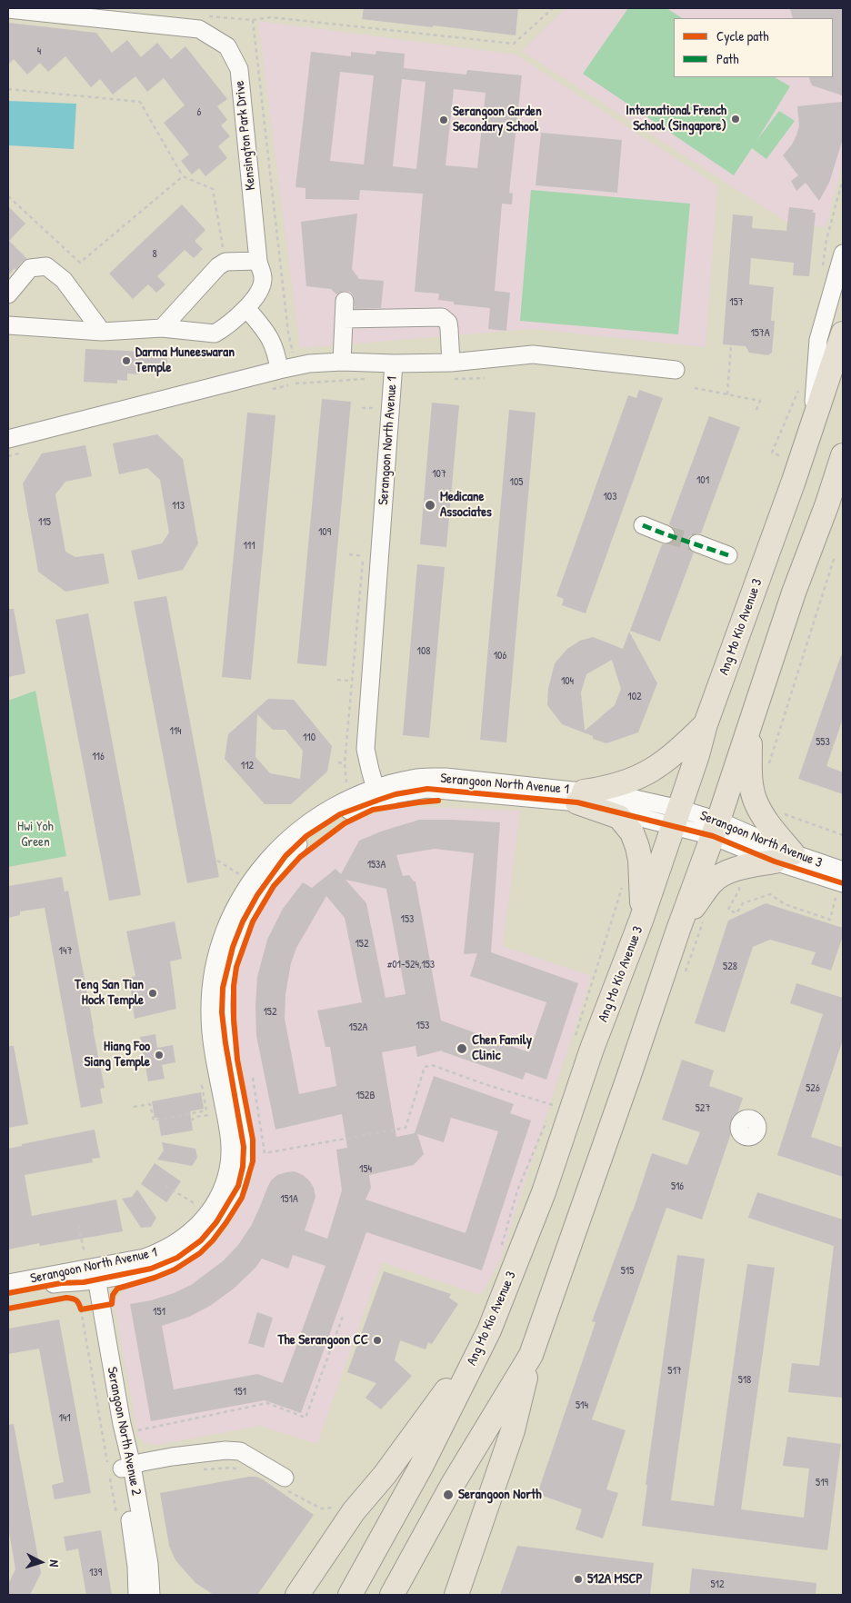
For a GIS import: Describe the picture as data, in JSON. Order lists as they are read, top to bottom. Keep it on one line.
{"streets":{"highway":["Ang Mo Kio Avenue 3"],"street":["Kensington Park Drive","Serangoon North Avenue 1","Serangoon North Avenue 3","Serangoon North Avenue 2"]},"crossings":[["Serangoon North Avenue 1","Ang Mo Kio Avenue 3"],["Serangoon North Avenue 1","Serangoon North Avenue 3"],["Serangoon North Avenue 1","Serangoon North Avenue 2"],["Ang Mo Kio Avenue 3","Serangoon North Avenue 3"]],"parks":["Hwi Yoh Green"],"places":["International French School (Singapore)","Serangoon Garden Secondary School","Darma Muneeswaran Temple","Medicane Associates","Teng San Tian Hock Temple","Chen Family Clinic","Hiang Foo Siang Temple","The Serangoon CC","Serangoon North","512A MSCP"],"house_numbers":["4","6","8","157","157A","107","101","105","103","113","115","109","111","108","106","104","102","114","110","553","116","112","153A","153","152","147","#01-524,153","528","152","153","152A","526","152B","527","154","516","151A","515","151","517","518","151","514","141","519","139","512"],"legend":["Cycle path","Path"],"north":"right"}
